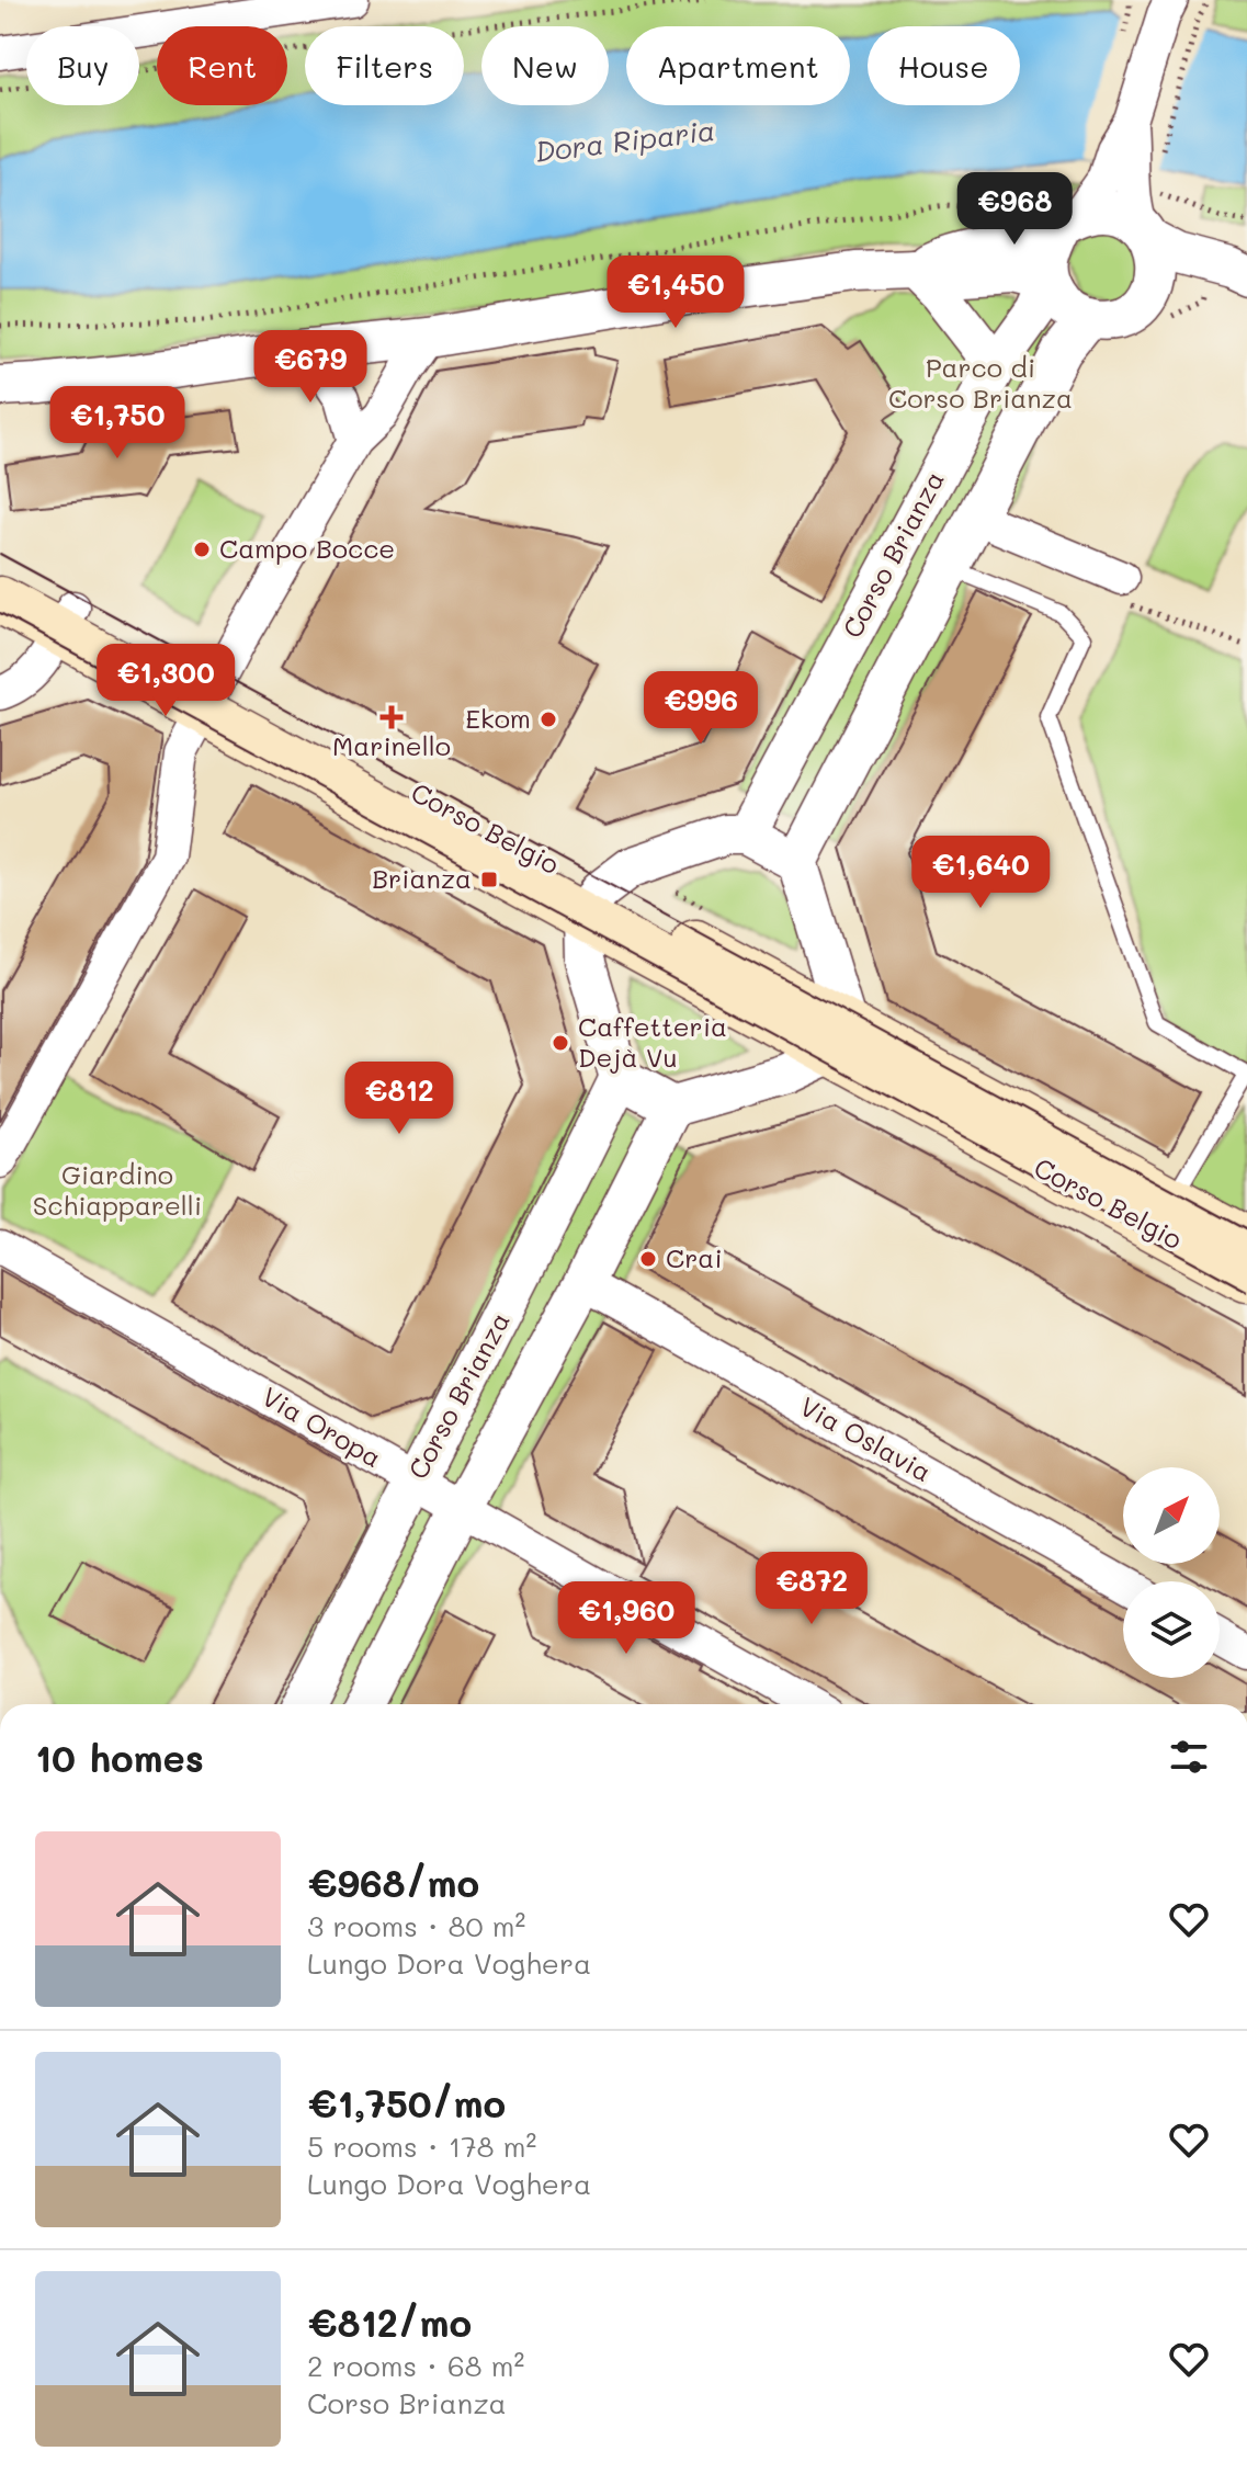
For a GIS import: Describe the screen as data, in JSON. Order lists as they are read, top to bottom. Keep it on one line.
{"streets":{"main road":["Corso Belgio"],"street":["Corso Brianza","Via Oropa","Via Oslavia"]},"crossings":[["Corso Brianza","Via Oropa"],["Corso Brianza","Via Oslavia"]],"water":["Dora Riparia"],"parks":["Parco di Corso Brianza","Giardino Schiapparelli"],"places":{"other":["Campo Bocce","Ekom","Caffetteria Dejà Vu","Crai"],"health":["Marinello"],"transit":["Brianza"]},"north":"top right","page":{"chip":["Buy","Rent","Filters","New","Apartment","House"],"price":["€968","€1,450","€679","€1,750","€1,300","€996","€1,640","€812","€872","€1,960"],"heading":"10 homes","list":[{"name":"€968/mo","note":"3 rooms · 80 m² · Lungo Dora Voghera"},{"name":"€1,750/mo","note":"5 rooms · 178 m² · Lungo Dora Voghera"},{"name":"€812/mo","note":"2 rooms · 68 m² · Corso Brianza"}]}}
